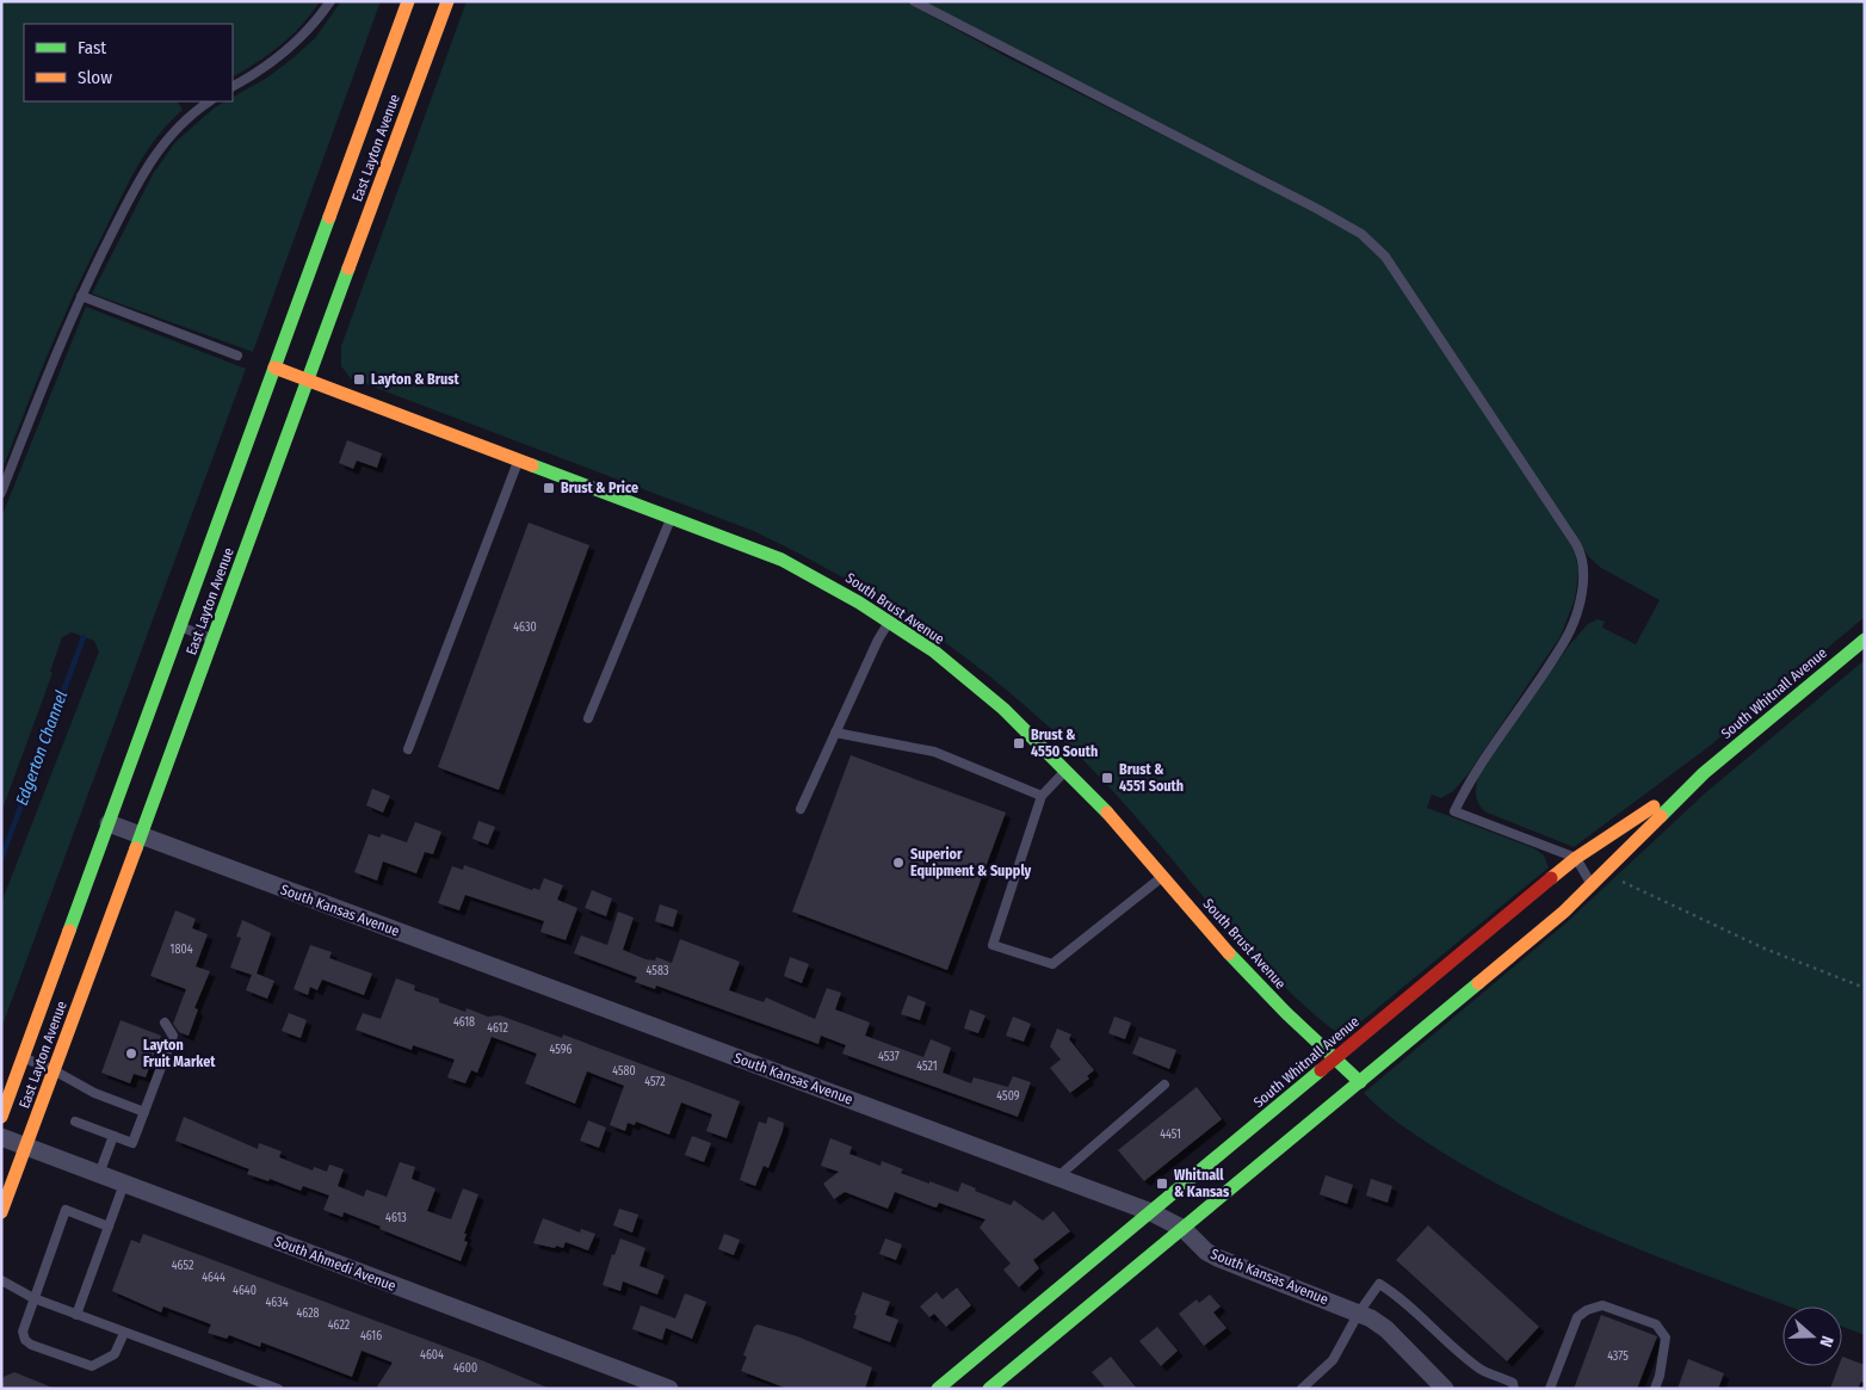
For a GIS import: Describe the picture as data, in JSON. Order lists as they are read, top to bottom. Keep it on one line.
{"streets":{"street":["East Layton Avenue","South Brust Avenue","South Whitnall Avenue","South Kansas Avenue","South Ahmedi Avenue"]},"crossings":[["East Layton Avenue","South Brust Avenue"],["East Layton Avenue","South Kansas Avenue"],["East Layton Avenue","South Ahmedi Avenue"],["South Brust Avenue","South Whitnall Avenue"],["South Whitnall Avenue","South Kansas Avenue"]],"water":["Edgerton Channel"],"places":{"transit":["Layton & Brust","Brust & Price","Brust & 4550 South","Brust & 4551 South","Whitnall & Kansas"],"other":["Superior Equipment & Supply","Layton Fruit Market"]},"house_numbers":["4630","1804","4583","4618","4612","4596","4537","4521","4580","4572","4509","4451","4613","4652","4644","4640","4634","4628","4622","4616","4604","4375","4600"],"legend":["Fast","Slow"],"north":"right"}
